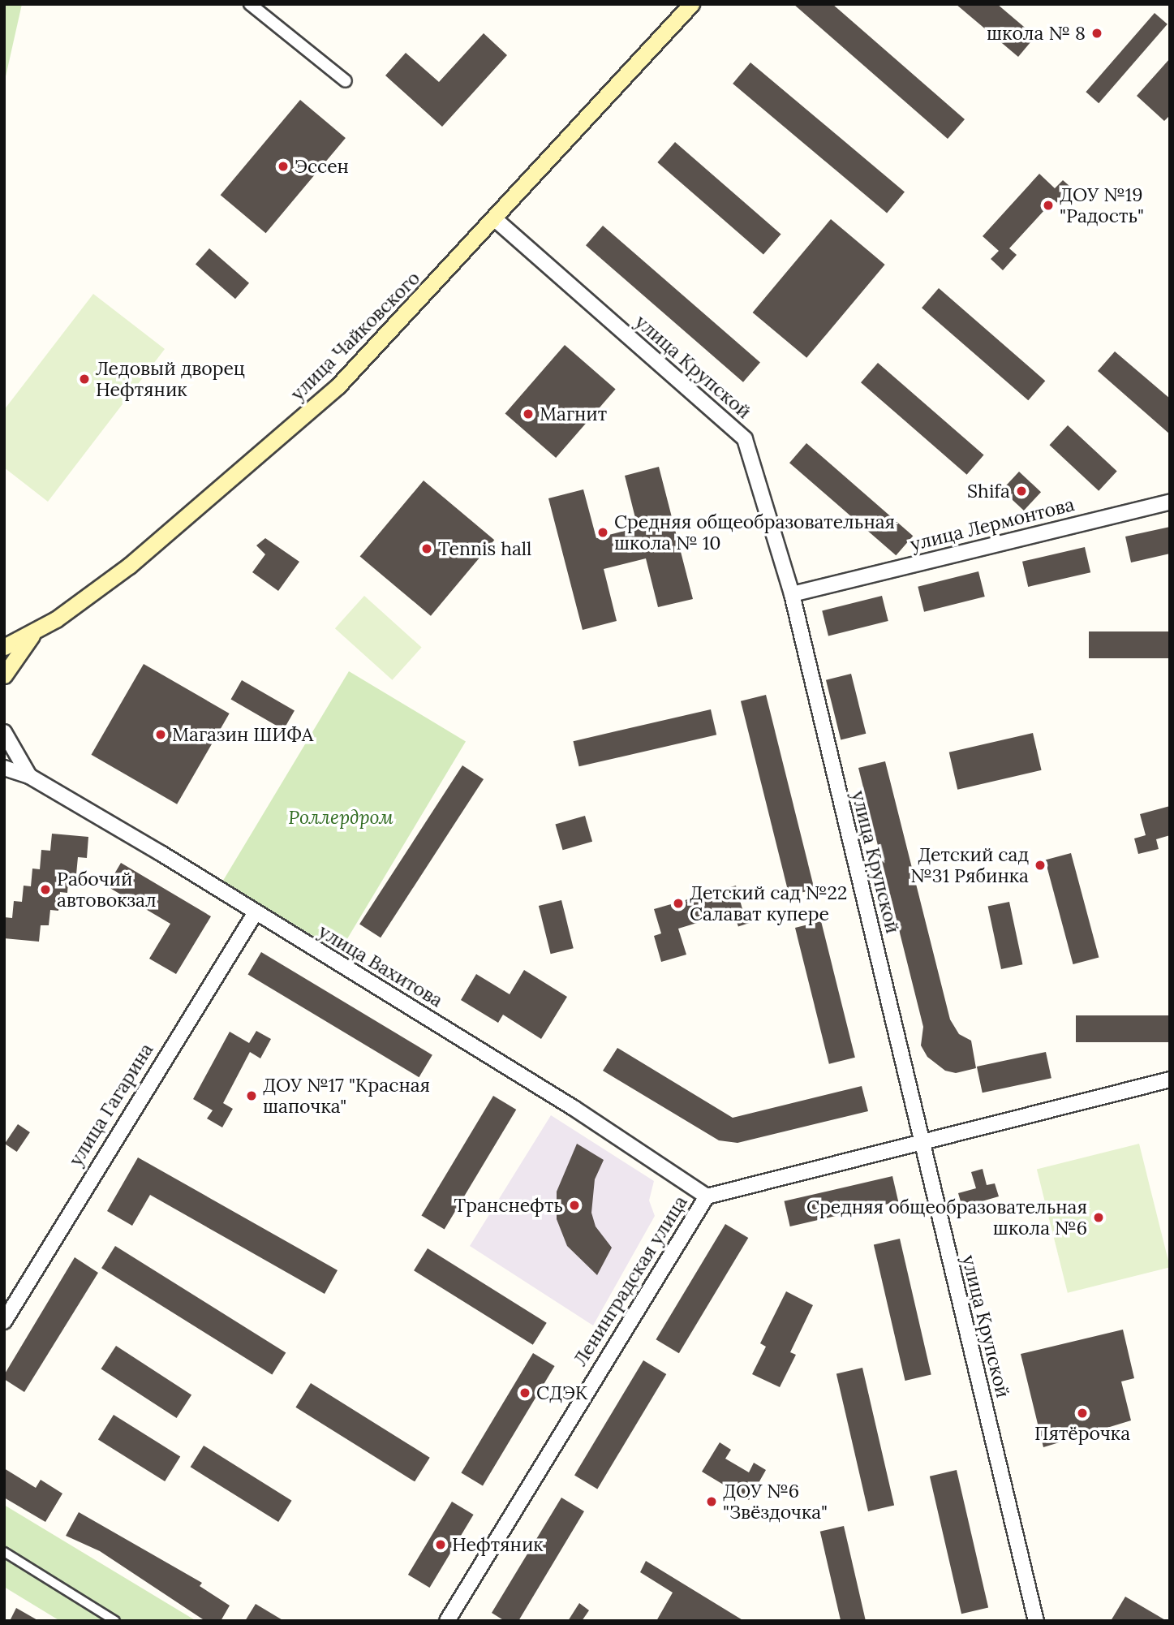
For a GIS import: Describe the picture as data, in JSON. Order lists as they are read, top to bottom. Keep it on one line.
{"streets":{"main road":["улица Чайковского"],"street":["улица Крупской","улица Лермонтова","улица Вахитова","улица Гагарина","Ленинградская улица"]},"crossings":[["улица Чайковского","улица Крупской"],["улица Крупской","улица Лермонтова"],["улица Крупской","Ленинградская улица"],["улица Вахитова","улица Гагарина"],["улица Вахитова","Ленинградская улица"]],"parks":["Роллердром"],"places":["школа № 8","Эссен","ДОУ №19 \"Радость\"","Ледовый дворец Нефтяник","Магнит","Shifa","Средняя общеобразовательная школа № 10","Tennis hall","Магазин ШИФА","Детский сад №31 Рябинка","Рабочий автовокзал","Детский сад №22 Салават купере","ДОУ №17 \"Красная шапочка\"","Транснефть","Средняя общеобразовательная школа №6","СДЭК","Пятёрочка","ДОУ №6 \"Звёздочка\"","Нефтяник"]}
